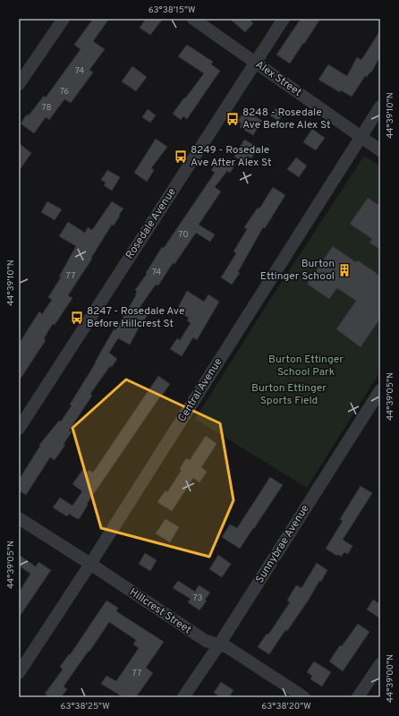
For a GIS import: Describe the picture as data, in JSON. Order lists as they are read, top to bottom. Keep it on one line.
{"streets":{"street":["Alex Street","Rosedale Avenue","Central Avenue","Sunnybrae Avenue","Hillcrest Street"]},"crossings":[["Alex Street","Rosedale Avenue"],["Alex Street","Central Avenue"],["Central Avenue","Hillcrest Street"],["Sunnybrae Avenue","Hillcrest Street"]],"parks":["Burton Ettinger School Park","Burton Ettinger Sports Field"],"places":{"bus stop":["8248 - Rosedale Ave Before Alex St","8249 - Rosedale Ave After Alex St","8247 - Rosedale Ave Before Hillcrest St"],"building":["Burton Ettinger School"]},"house_numbers":["74","76","78","70","74","77","73","77"],"coordinates":["63°38'15\"W","44°39'10\"N","44°39'05\"N","44°39'00\"N","63°38'25\"W","63°38'20\"W"]}
